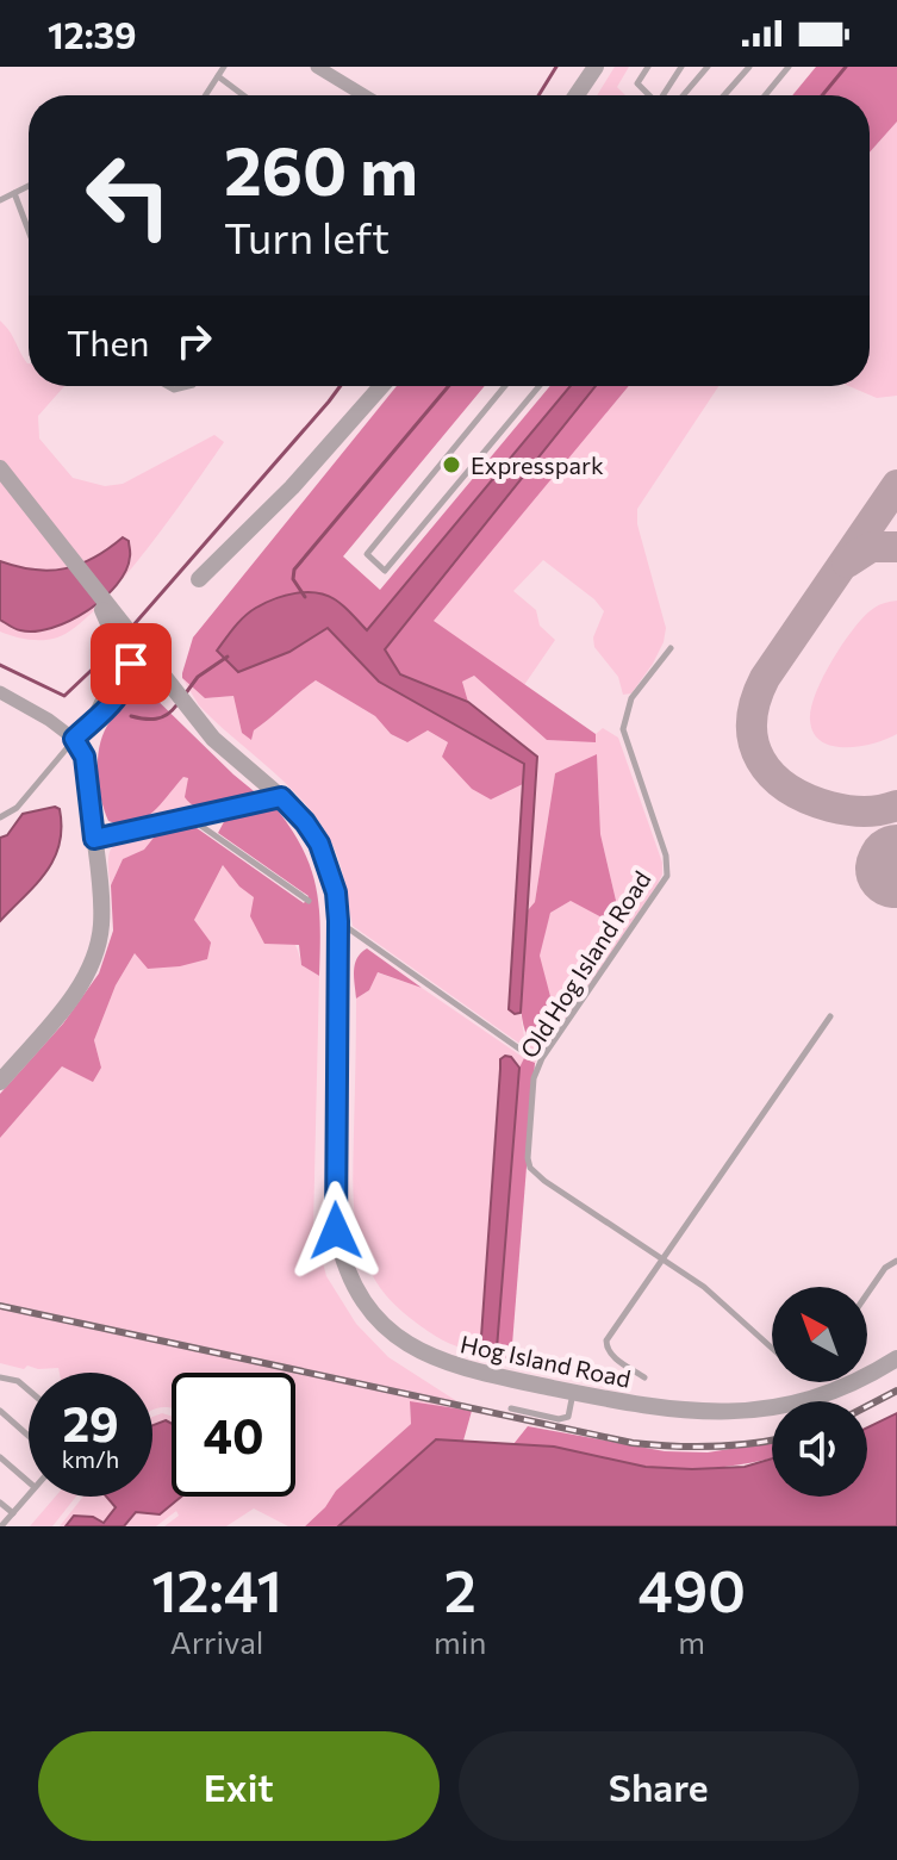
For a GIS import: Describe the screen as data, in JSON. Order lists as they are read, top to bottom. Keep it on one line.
{"streets":{"street":["Hog Island Road"],"lane":["Old Hog Island Road"]},"places":["Expresspark"],"north":"top left","page":{"status":"12:39","turn":["260 m","Turn left"],"then":"Then","speed":"29 km/h","limit":"40","eta":["12:41","Arrival","2","min","490","m"],"buttons":["Exit","Share"]}}
